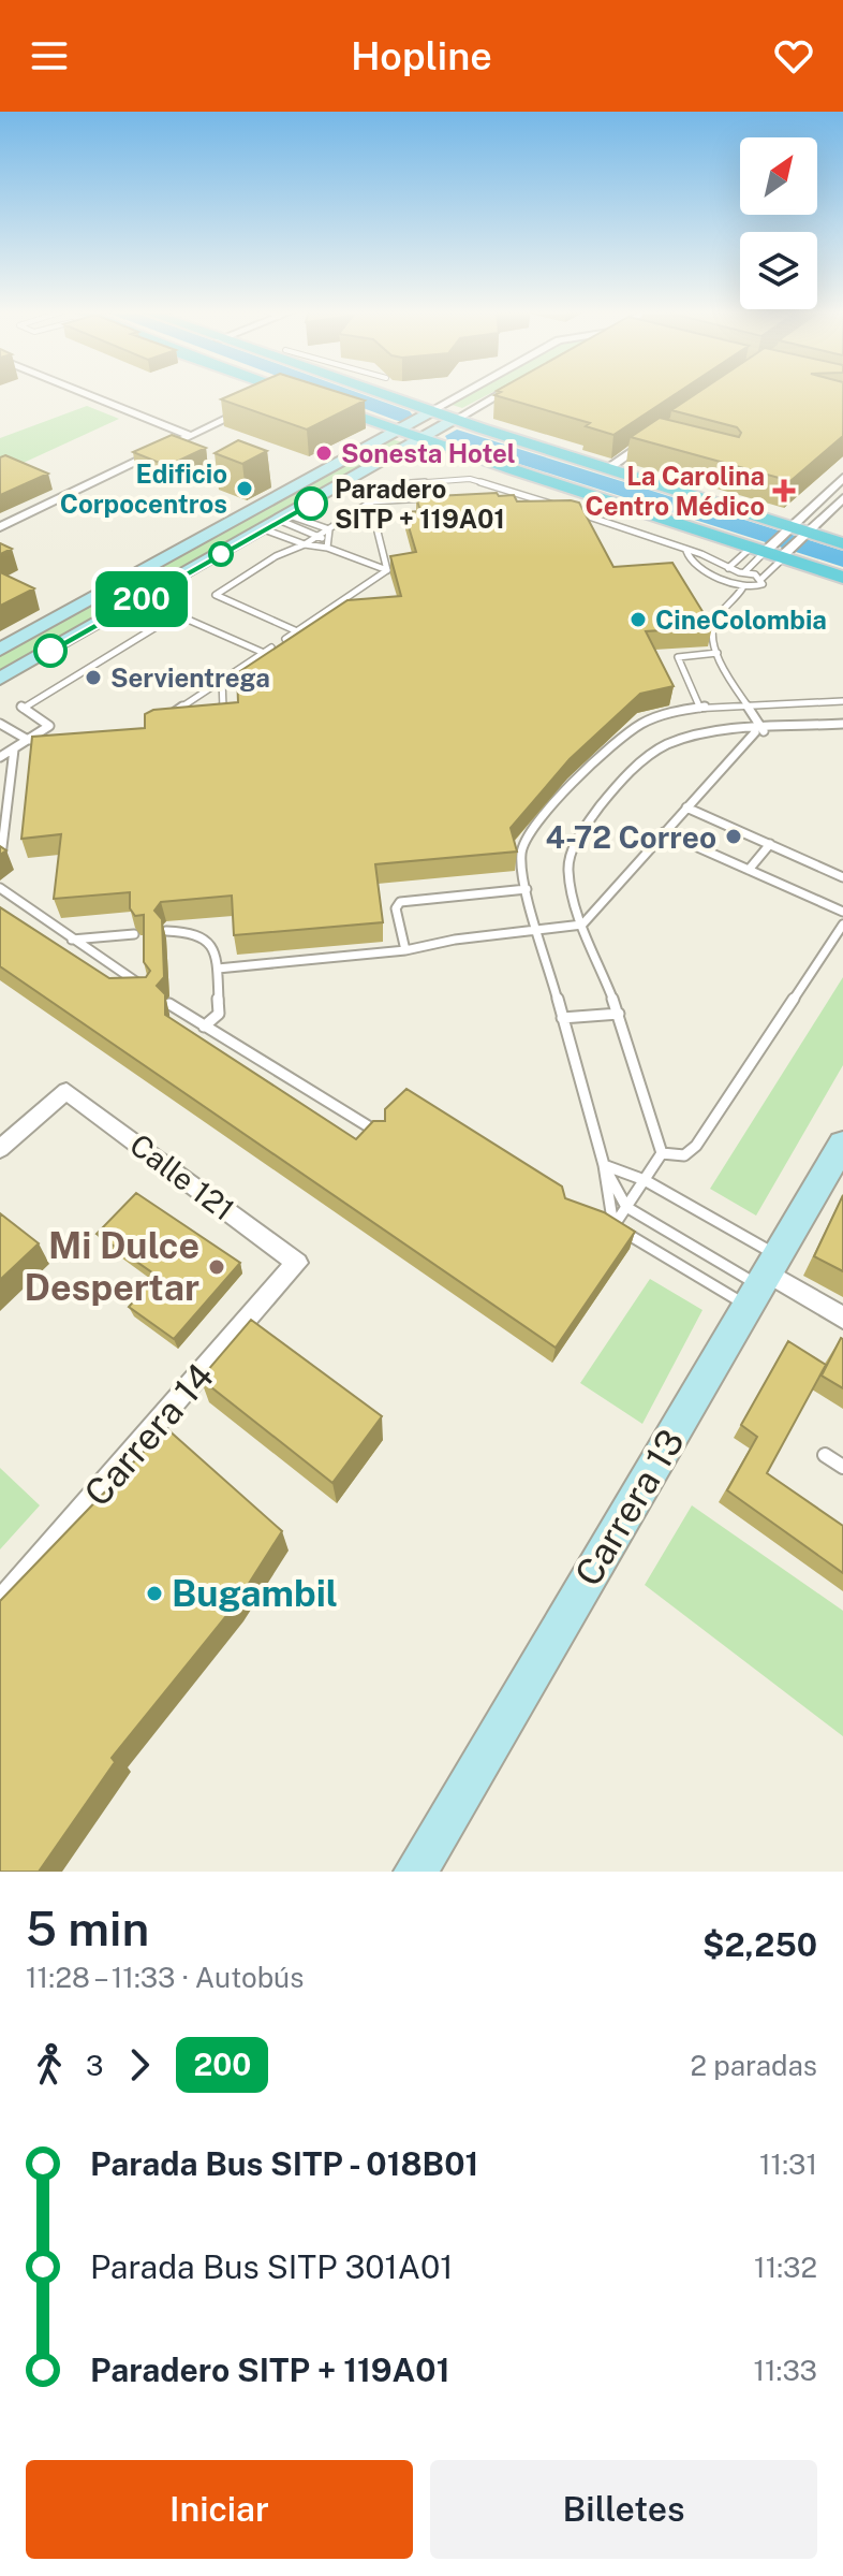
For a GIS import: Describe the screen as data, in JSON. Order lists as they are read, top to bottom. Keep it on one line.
{"streets":{"main road":["Carrera 13"],"street":["Calle 121","Carrera 14"]},"crossings":[["Calle 121","Carrera 14"]],"places":{"other":["Sonesta Hotel","Edificio Corpocentros","Paradero SITP + 119A01","CineColombia","Servientrega","4-72 Correo","Mi Dulce Despertar","Bugambil"],"health":["La Carolina Centro Médico"]},"lines":["bus line 200"],"north":"top right","page":{"header":"Hopline","on_map":"200","heading":["5 min","11:28 – 11:33 · Autobús","$2,250"],"legs":["3","200","2 paradas"],"list":[{"name":"Parada Bus SITP - 018B01","value":"11:31"},{"name":"Parada Bus SITP 301A01","value":"11:32"},{"name":"Paradero SITP + 119A01","value":"11:33"}],"buttons":["Iniciar","Billetes"]}}
